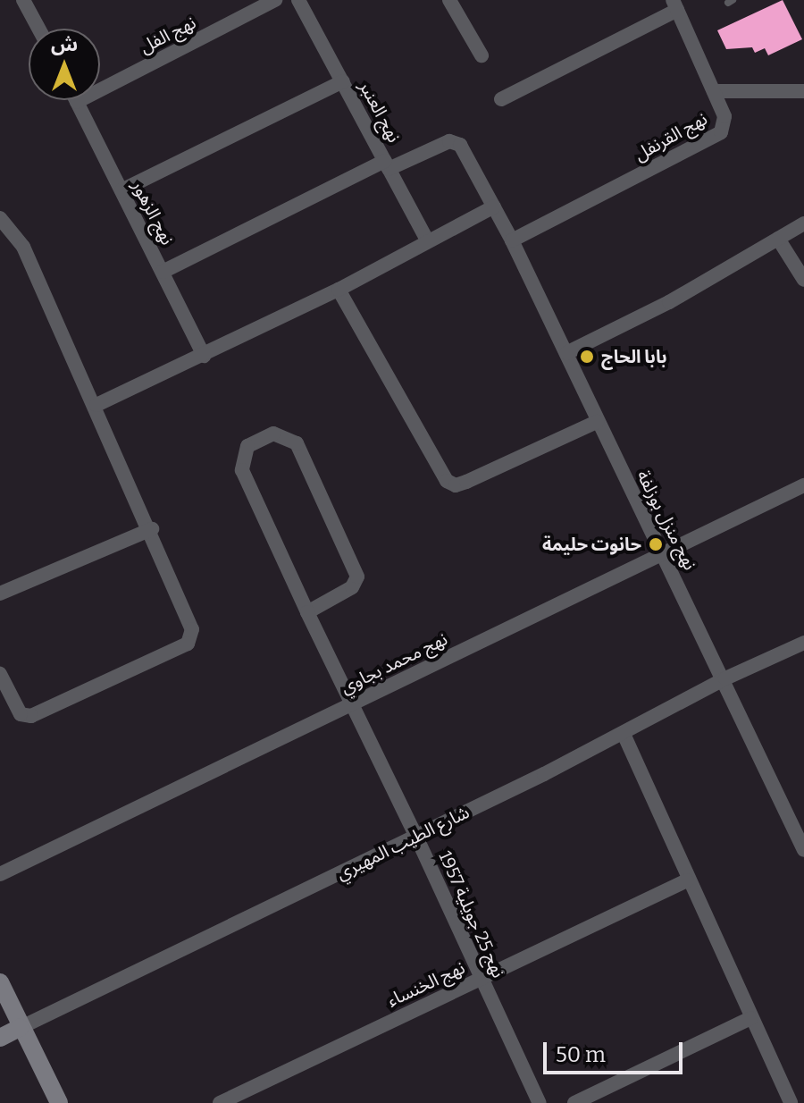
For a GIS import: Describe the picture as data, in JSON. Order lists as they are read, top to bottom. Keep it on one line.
{"streets":{"street":["نهج الفل","نهج العنبر","نهج القرنفل","نهج الزهور","نهج منزل بوزلفة","نهج محمد بجاوي","شارع الطيب المهيري","نهج 25 جويلية 1957","نهج الخنساء"]},"crossings":[["نهج الفل","نهج الزهور"],["نهج العنبر","نهج منزل بوزلفة"],["نهج القرنفل","نهج منزل بوزلفة"],["نهج منزل بوزلفة","نهج محمد بجاوي"],["نهج منزل بوزلفة","شارع الطيب المهيري"],["نهج محمد بجاوي","نهج 25 جويلية 1957"],["شارع الطيب المهيري","نهج 25 جويلية 1957"],["نهج 25 جويلية 1957","نهج الخنساء"]],"places":["بابا الحاج","حانوت حليمة"],"scale_bar":"50 m","north":"top"}
